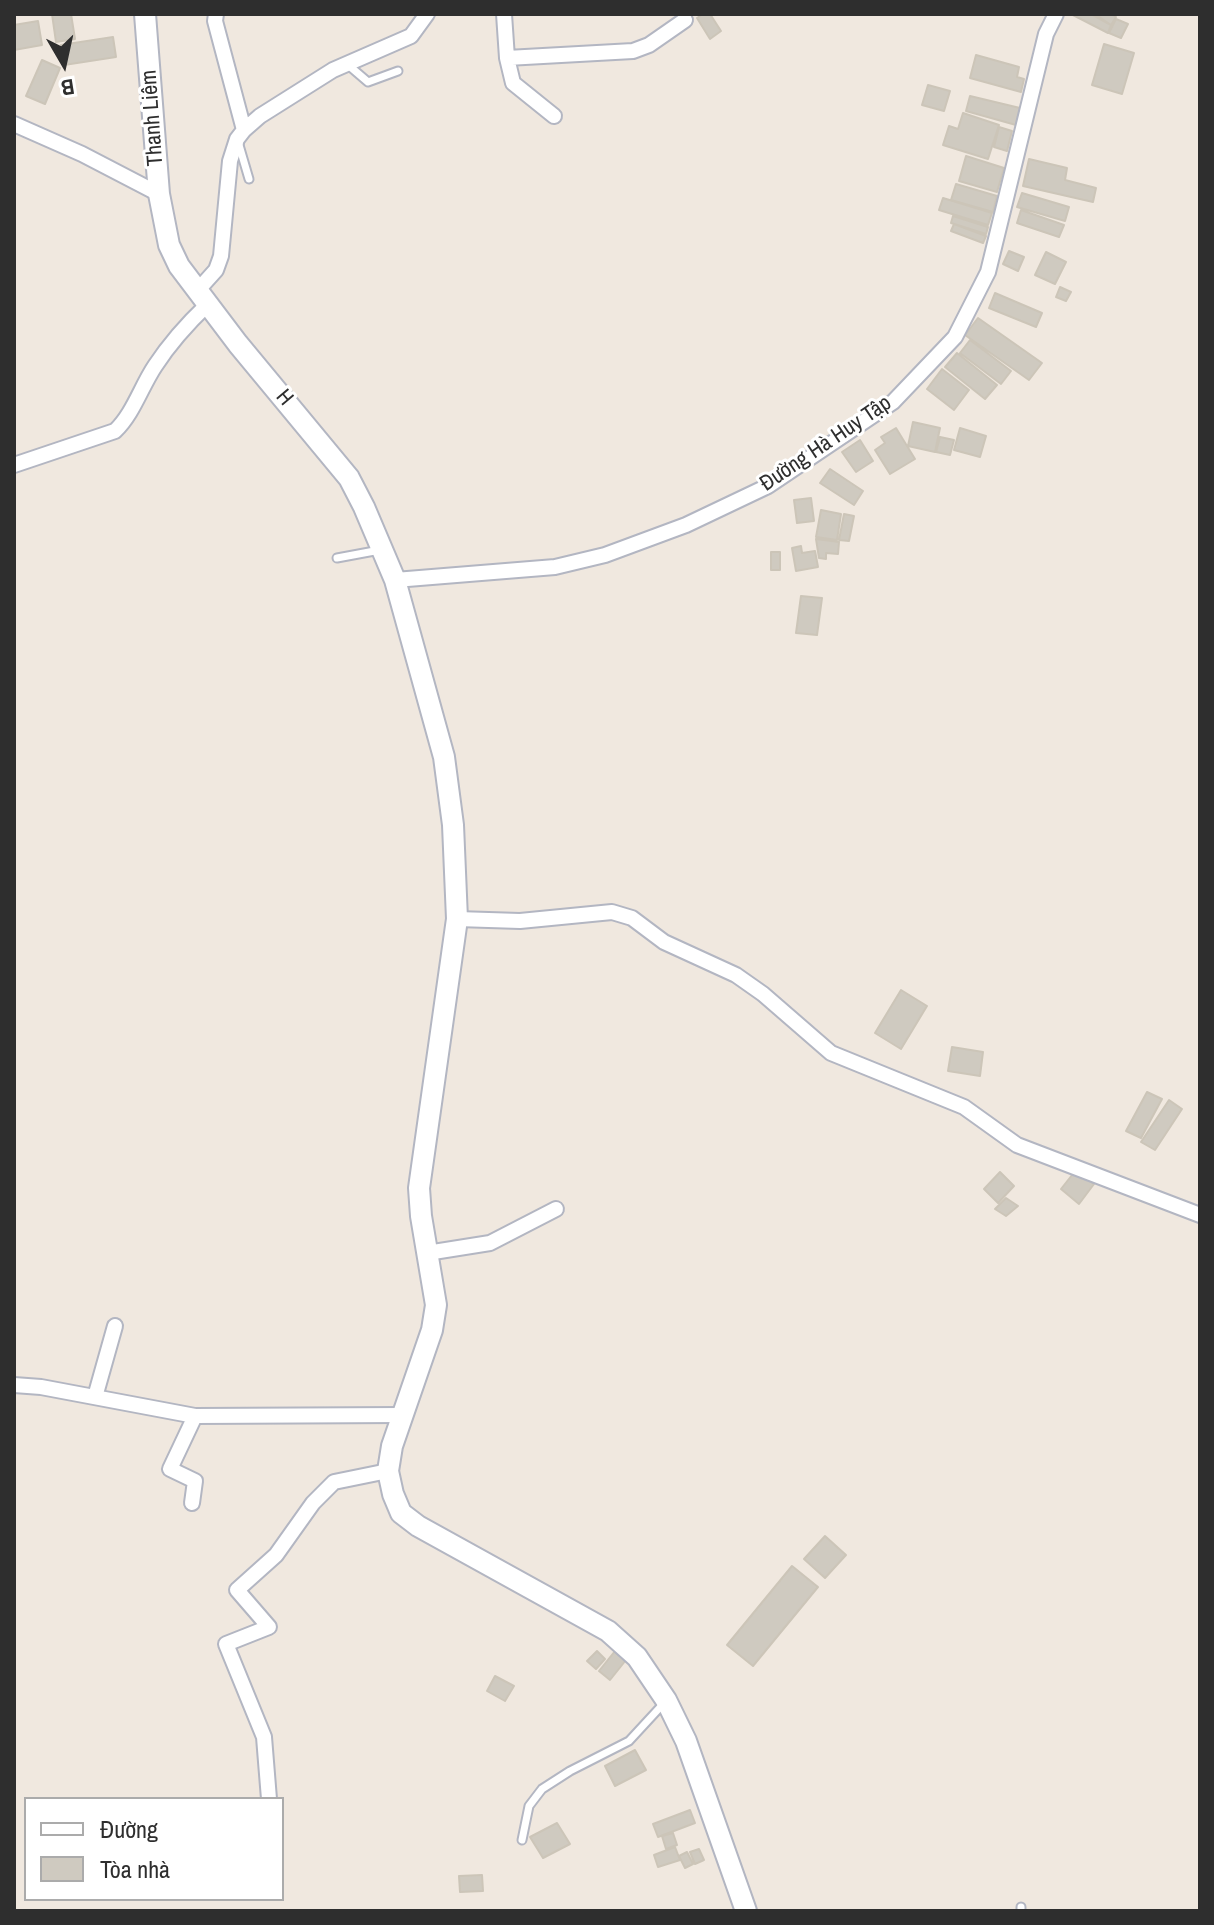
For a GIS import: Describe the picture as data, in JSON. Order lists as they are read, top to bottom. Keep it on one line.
{"streets":{"street":["Thanh Liêm","H","Đường Hà Huy Tập"]},"crossings":[["Thanh Liêm","H"],["H","Đường Hà Huy Tập"]],"legend":["Đường","Tòa nhà"],"north":"bottom"}
